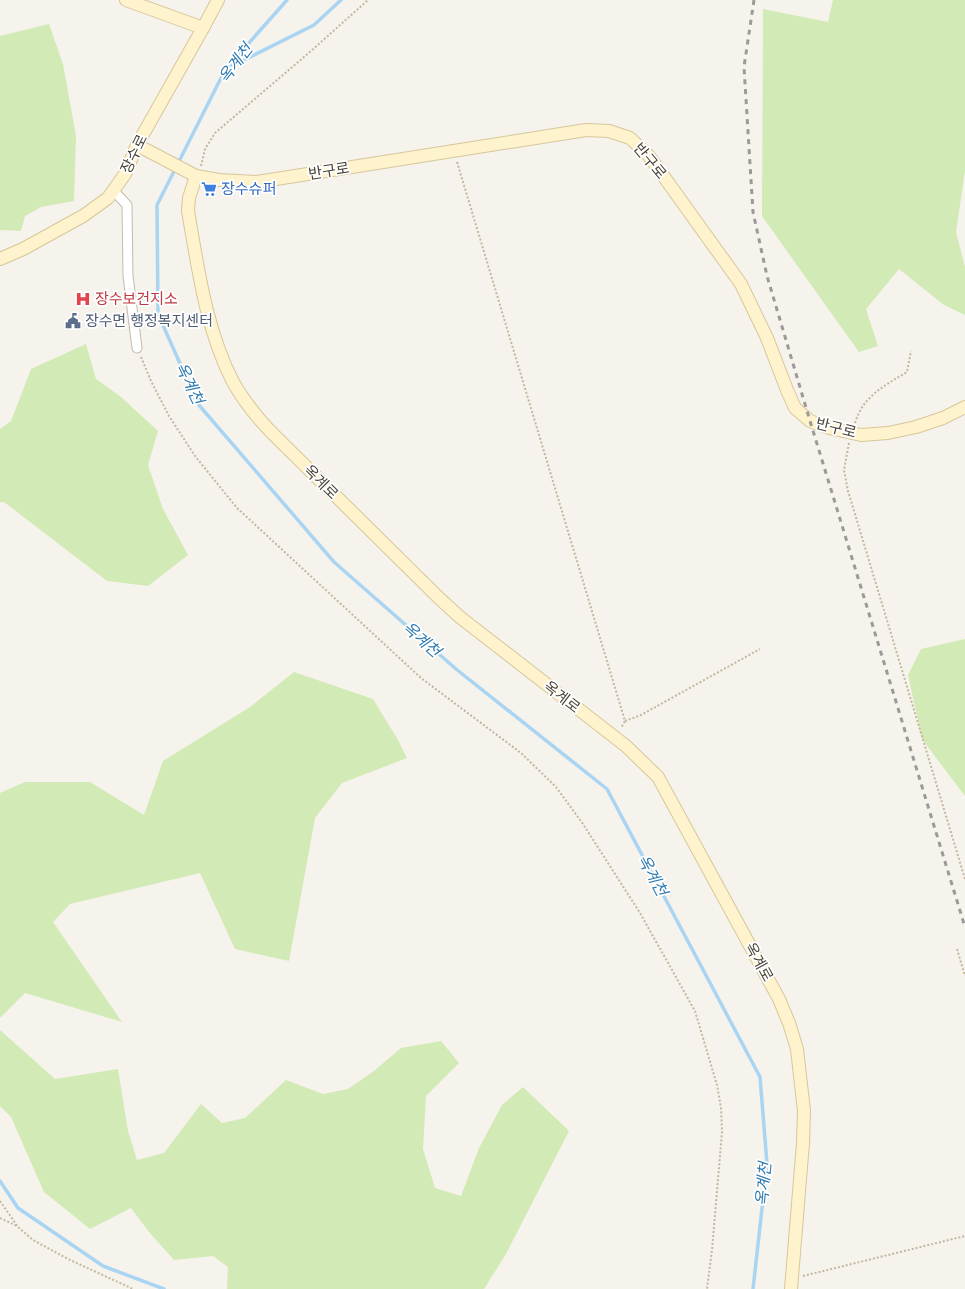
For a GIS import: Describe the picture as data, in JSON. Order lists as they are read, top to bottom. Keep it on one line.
{"streets":{"street":["장수로","반구로","옥계로"]},"crossings":[["장수로","반구로"],["반구로","옥계로"]],"water":["옥계천"],"places":{"supermarket":["장수슈퍼"],"hospital":["장수보건지소"],"public building":["장수면 행정복지센터"]}}
